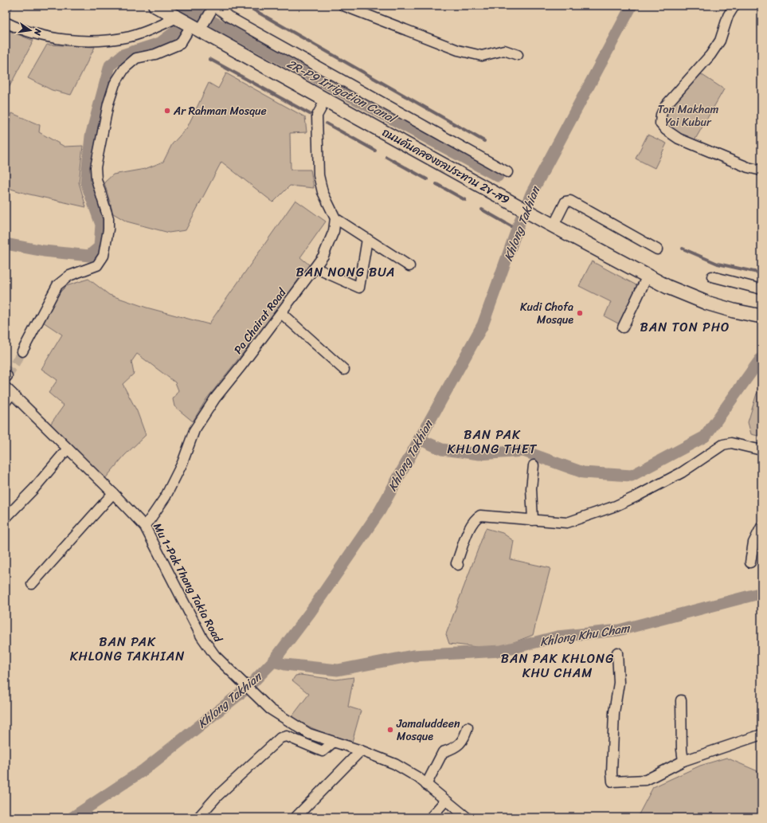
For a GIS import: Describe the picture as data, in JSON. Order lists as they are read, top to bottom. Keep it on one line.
{"streets":{"street":["ถนนคันคลองชลประทาน 2ข-ส9","Pa Chairat Road","Mu 1-Pak Thang Takia Road"]},"crossings":[["Pa Chairat Road","Mu 1-Pak Thang Takia Road"]],"districts":["BAN NONG BUA","BAN TON PHO","BAN PAK KHLONG THET","BAN PAK KHLONG TAKHIAN","BAN PAK KHLONG KHU CHAM"],"water":["2R-P9 Irrigation Canal","Khlong Takhian","Khlong Khu Cham"],"parks":["Ton Makham Yai Kubur"],"places":["Ar Rahman Mosque","Kudi Chofa Mosque","Jamaluddeen Mosque"],"north":"right"}
